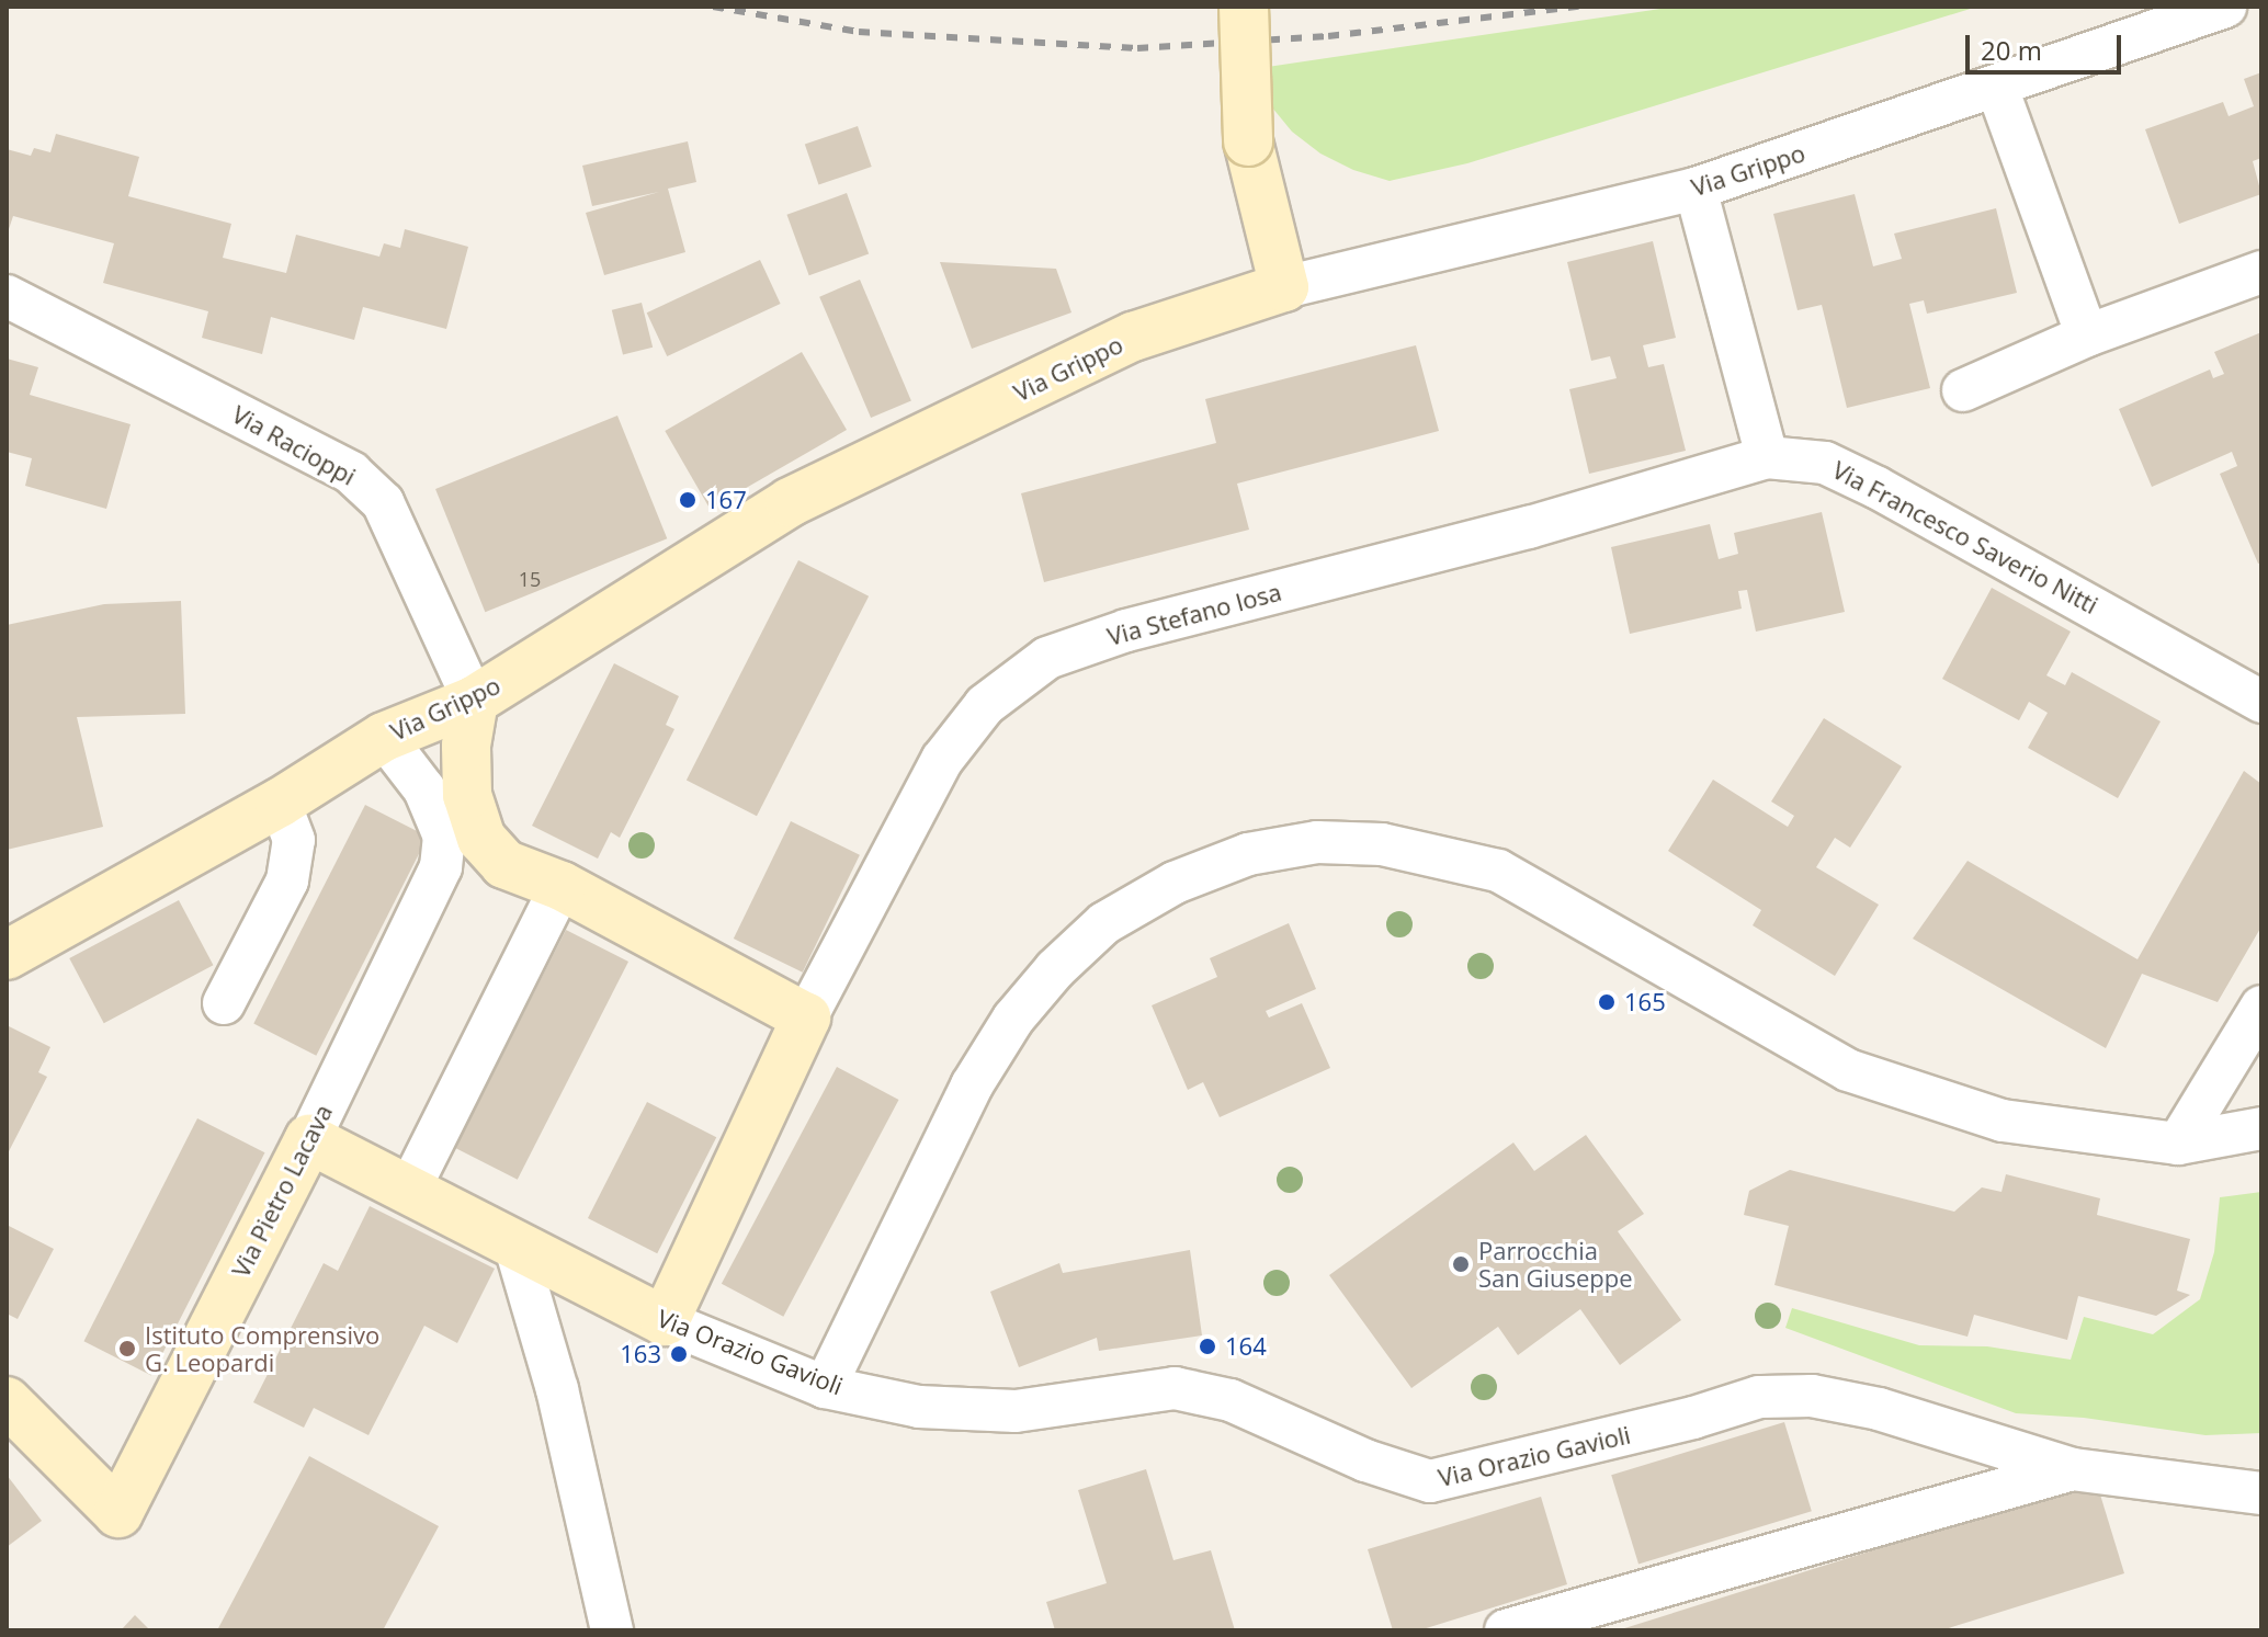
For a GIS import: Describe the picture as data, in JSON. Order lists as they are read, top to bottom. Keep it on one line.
{"streets":{"street":["Via Grippo","Via Racioppi","Via Francesco Saverio Nitti","Via Stefano Iosa","Via Pietro Lacava","Via Orazio Gavioli"]},"crossings":[["Via Grippo","Via Racioppi"],["Via Francesco Saverio Nitti","Via Stefano Iosa"],["Via Pietro Lacava","Via Orazio Gavioli"]],"places":["167","165","Parrocchia San Giuseppe","164","Istituto Comprensivo G. Leopardi","163"],"house_numbers":["15"],"scale_bar":"20 m"}
